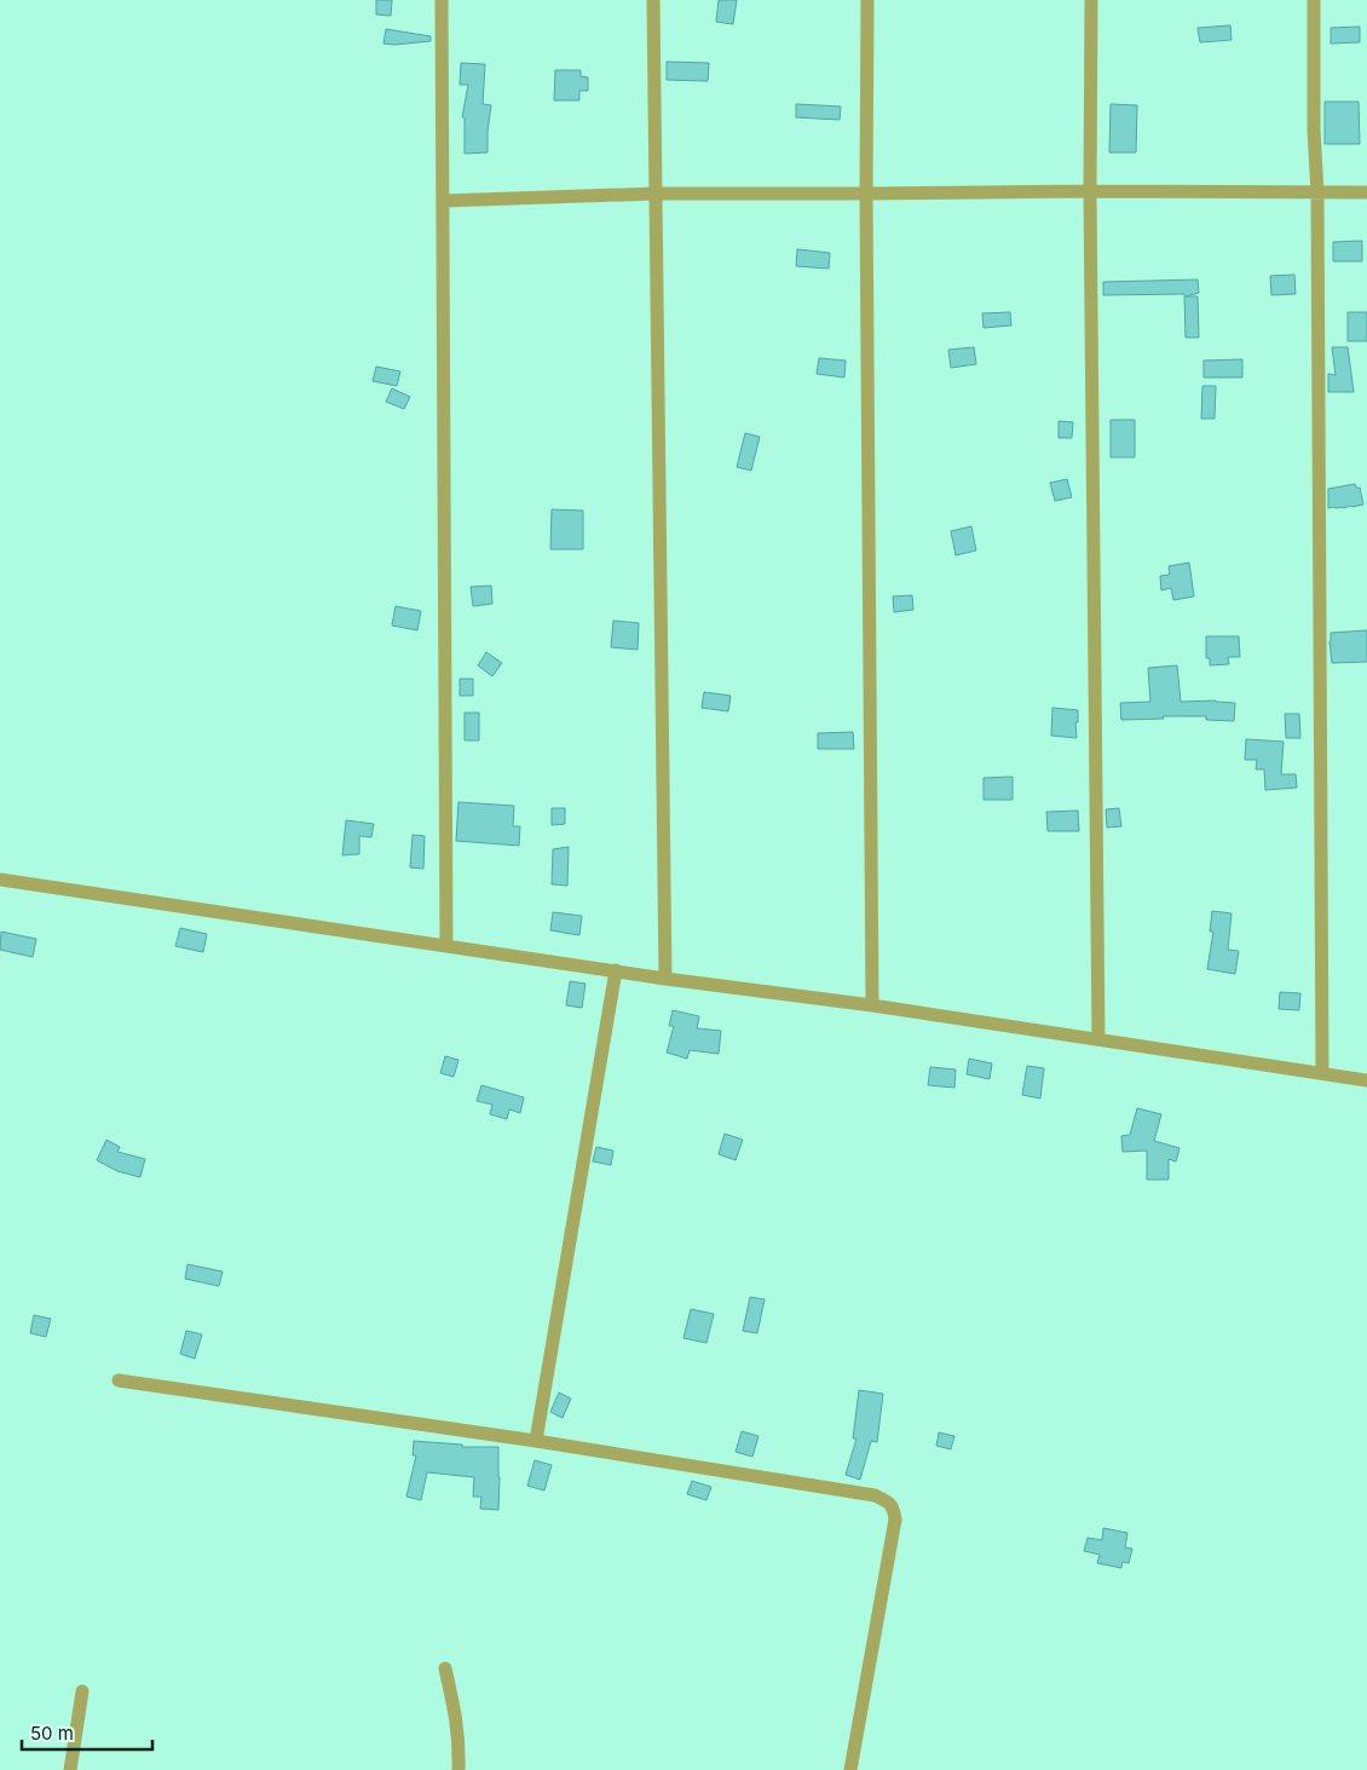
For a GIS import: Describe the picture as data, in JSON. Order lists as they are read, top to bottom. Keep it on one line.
{"scale_bar":"50 m"}
